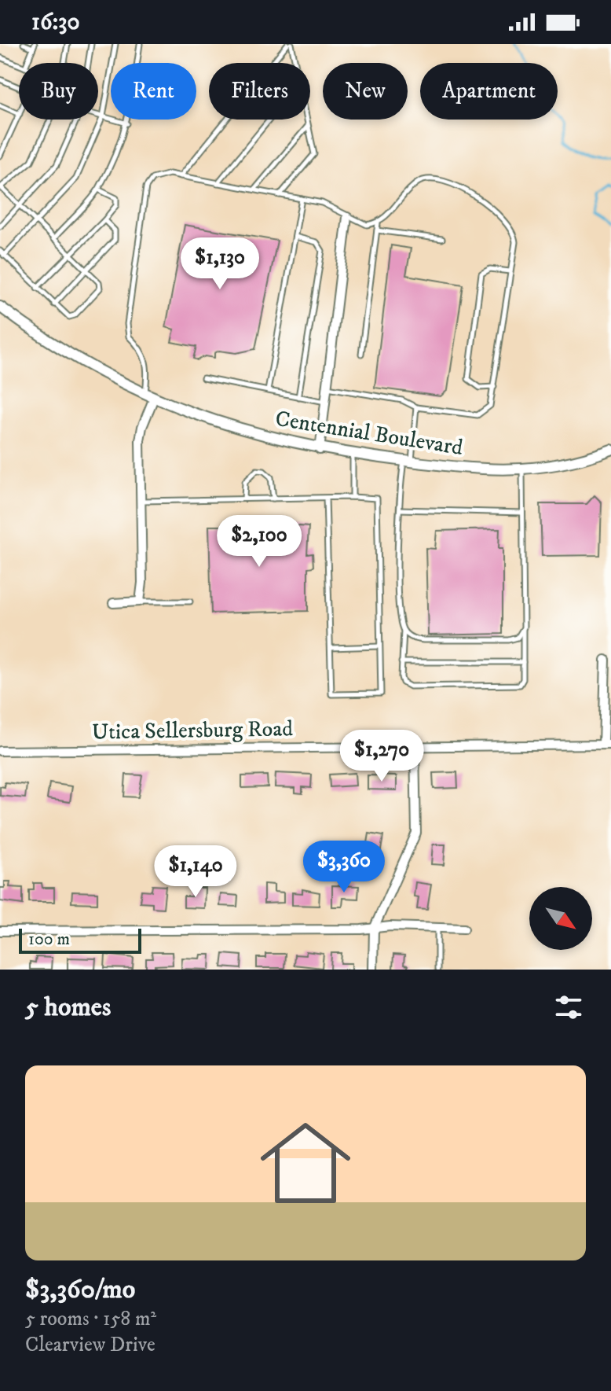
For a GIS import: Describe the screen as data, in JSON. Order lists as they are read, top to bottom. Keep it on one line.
{"streets":{"street":["Centennial Boulevard","Utica Sellersburg Road"]},"scale_bar":"100 m","north":"bottom right","page":{"status":"16:30","chip":["Buy","Rent","Filters","New","Apartment"],"price":["$1,130","$2,100","$1,270","$3,360","$1,140"],"scale":"100 m","heading":"5 homes","list":[{"name":"$3,360/mo","note":"5 rooms · 158 m² · Clearview Drive"}]}}
